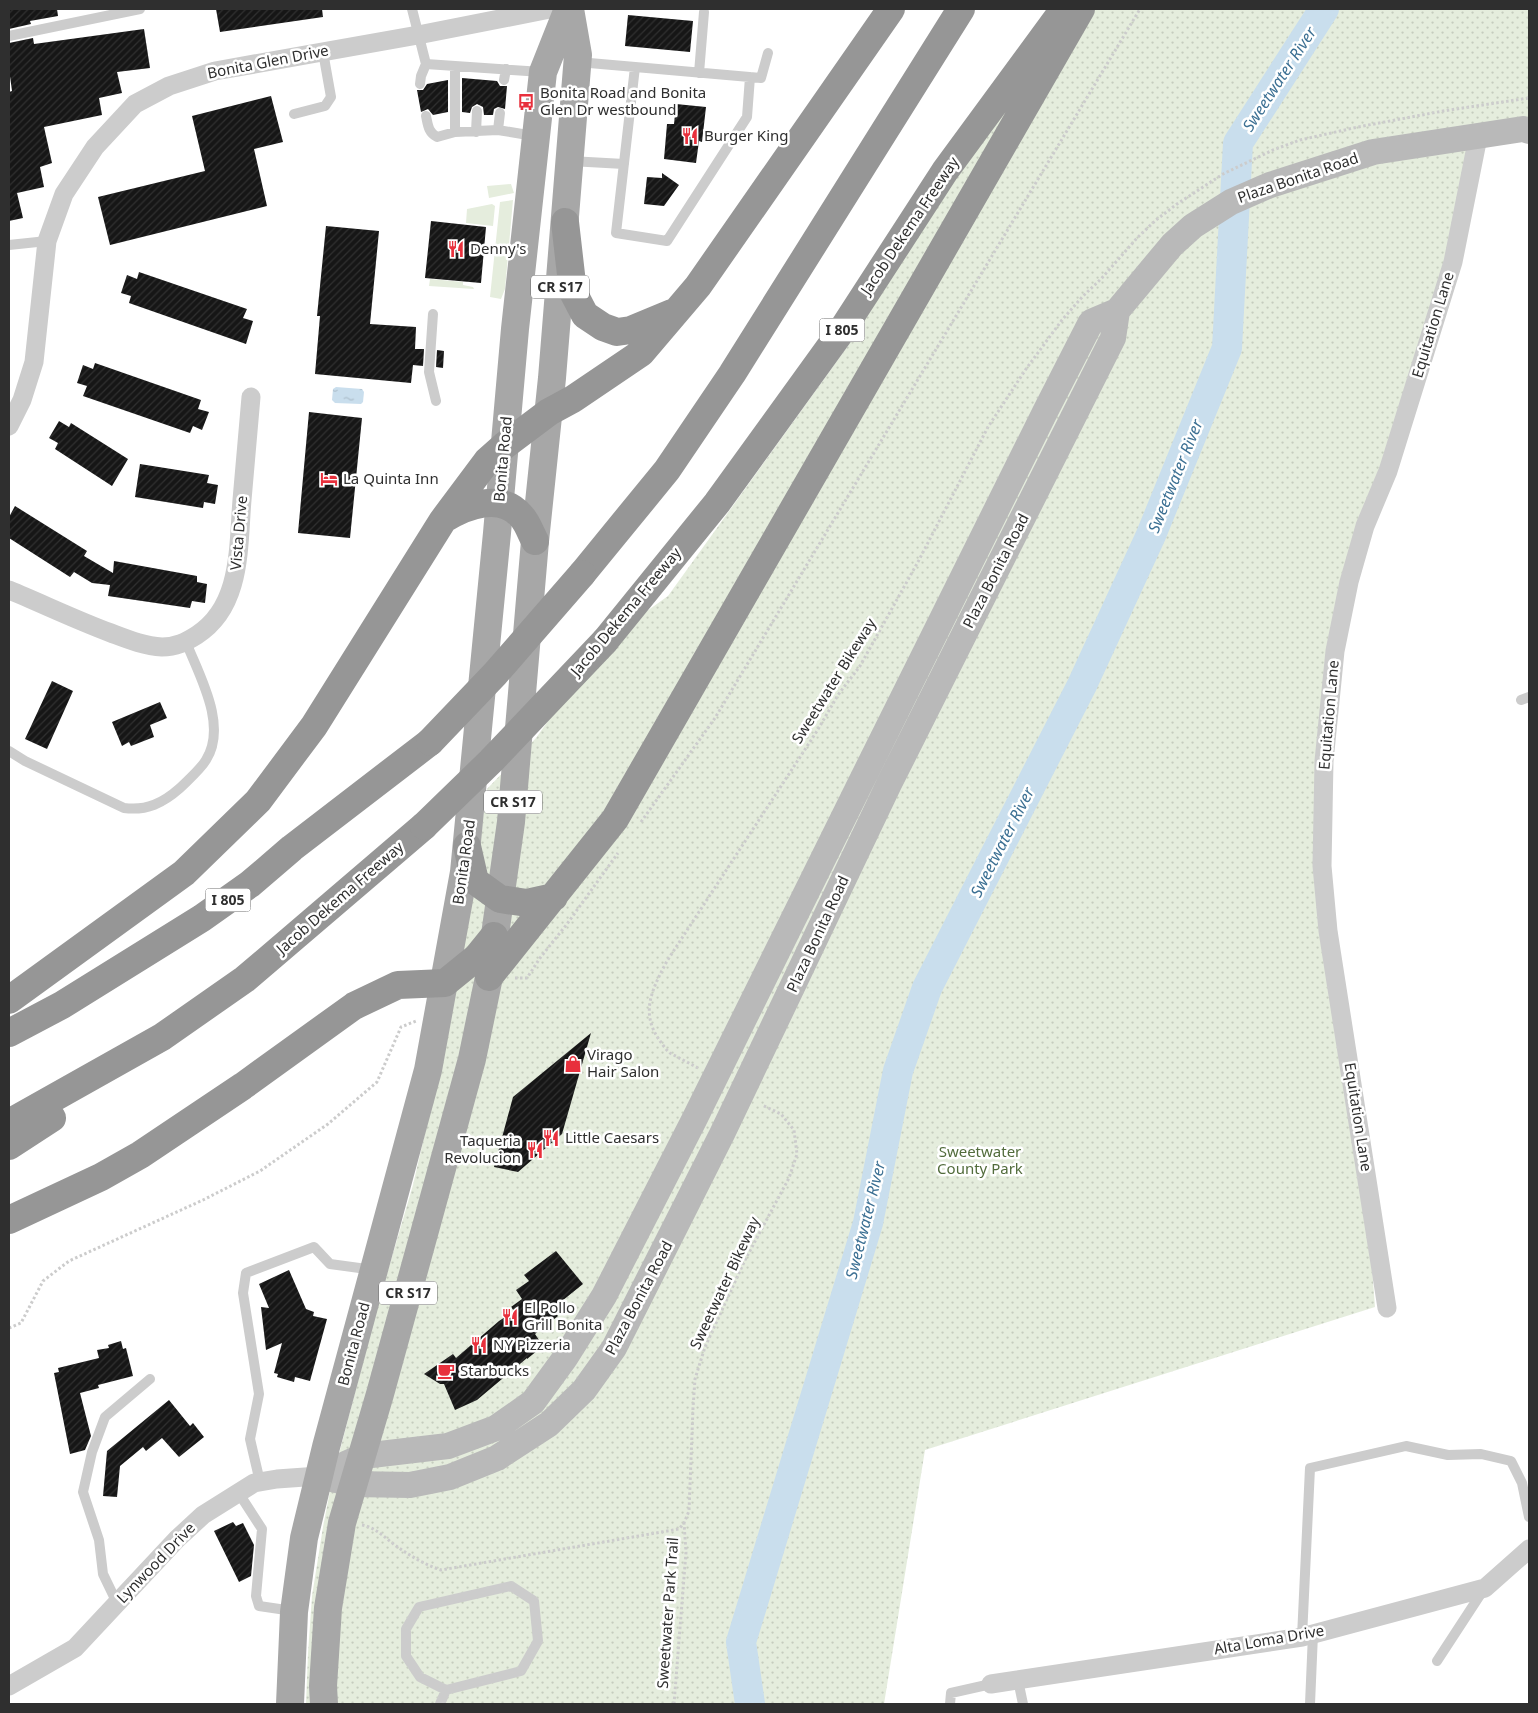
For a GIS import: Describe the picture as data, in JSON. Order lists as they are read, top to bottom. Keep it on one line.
{"streets":{"highway":["Jacob Dekema Freeway","I 805"],"main road":["Plaza Bonita Road","CR S17","Bonita Road"],"street":["Bonita Glen Drive","Equitation Lane","Vista Drive","Lynwood Drive","Alta Loma Drive"],"path":["Sweetwater Bikeway","Sweetwater Park Trail"]},"crossings":[["Plaza Bonita Road","Equitation Lane"],["Plaza Bonita Road","Bonita Road"],["Plaza Bonita Road","Lynwood Drive"],["Bonita Road","Lynwood Drive"],["Sweetwater Bikeway","Sweetwater Park Trail"]],"water":["Sweetwater River"],"parks":["Sweetwater County Park"],"places":{"bus stop":["Bonita Road and Bonita Glen Dr westbound"],"restaurant":["Burger King","Denny's","Little Caesars","Taqueria Revolucion","El Pollo Grill Bonita","NY Pizzeria"],"hotel":["La Quinta Inn"],"shop":["Virago Hair Salon"],"cafe":["Starbucks"]}}
